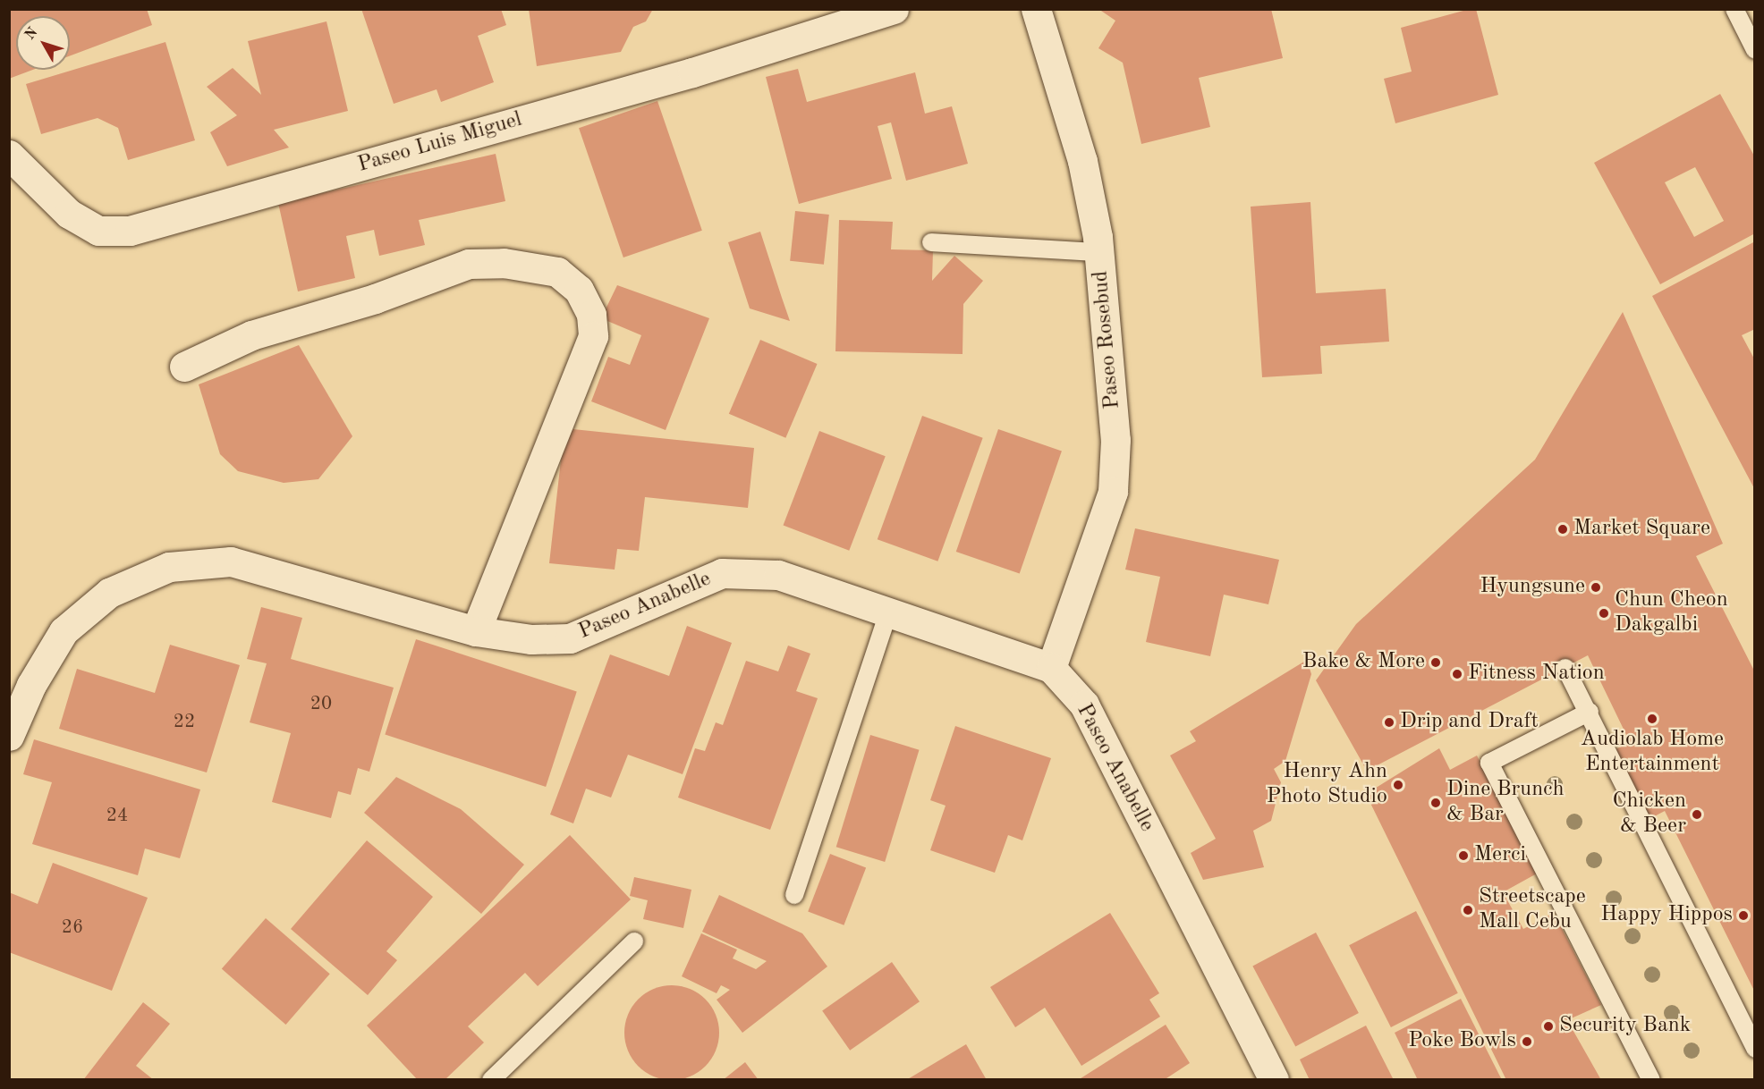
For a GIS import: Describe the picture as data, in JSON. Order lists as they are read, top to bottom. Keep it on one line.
{"streets":{"street":["Paseo Luis Miguel","Paseo Rosebud","Paseo Anabelle"]},"crossings":[["Paseo Rosebud","Paseo Anabelle"]],"places":["Market Square","Hyungsune","Chun Cheon Dakgalbi","Bake & More","Fitness Nation","Audiolab Home Entertainment","Drip and Draft","Henry Ahn Photo Studio","Dine Brunch & Bar","Chicken & Beer","Merci","Streetscape Mall Cebu","Happy Hippos","Security Bank","Poke Bowls"],"house_numbers":["20","22","24","26"],"north":"top left"}
